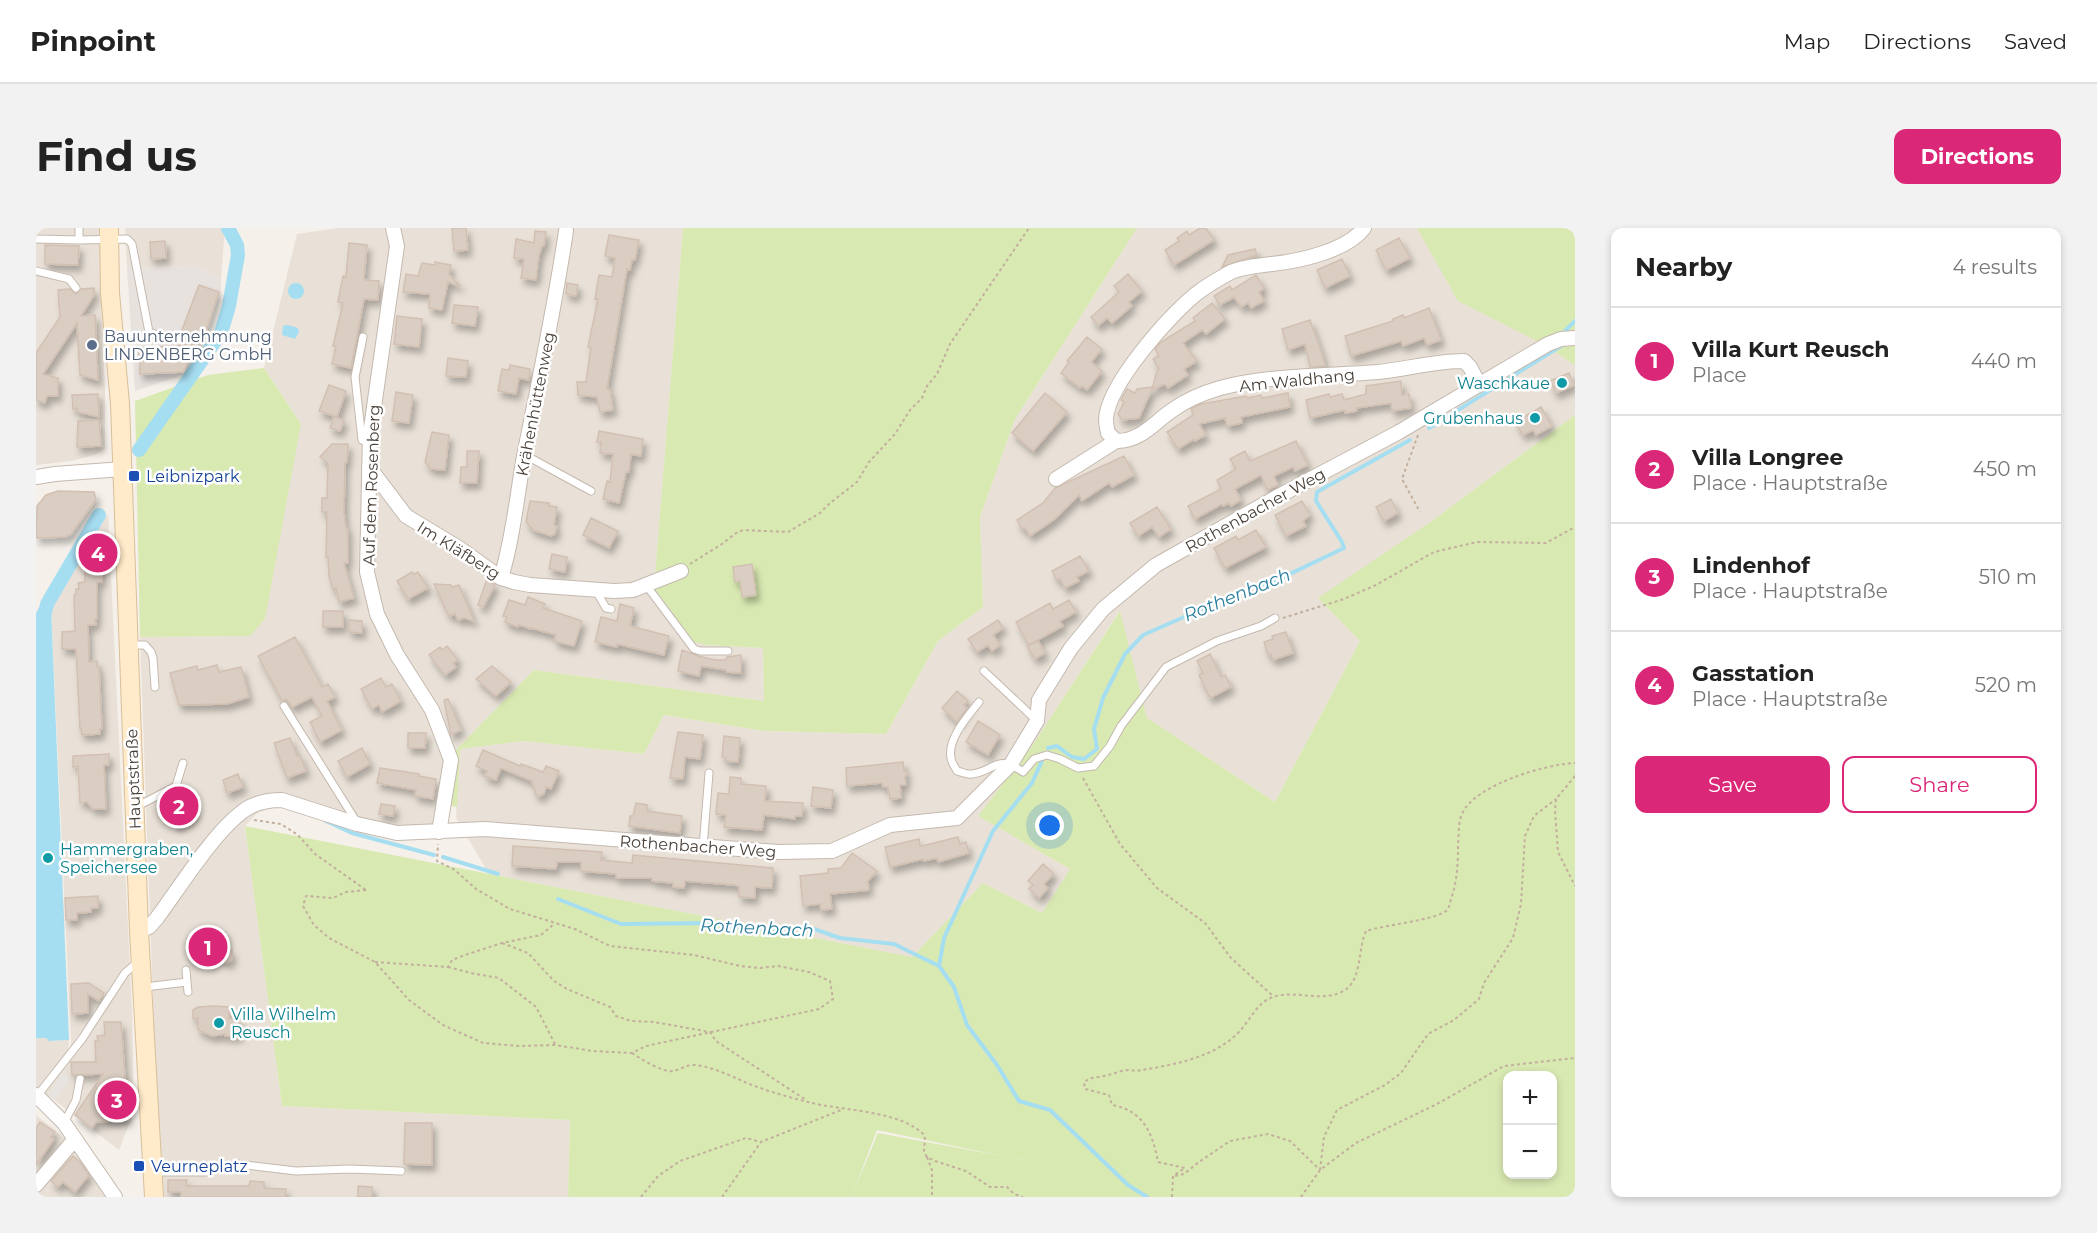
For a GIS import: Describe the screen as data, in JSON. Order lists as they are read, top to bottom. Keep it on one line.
{"streets":{"main road":["Hauptstraße"],"street":["Am Waldhang","Krähenhüttenweg","Auf dem Rosenberg","Rothenbacher Weg","Im Kläfberg"]},"crossings":[["Am Waldhang","Rothenbacher Weg"],["Krähenhüttenweg","Im Kläfberg"],["Auf dem Rosenberg","Rothenbacher Weg"],["Auf dem Rosenberg","Im Kläfberg"],["Rothenbacher Weg","Hauptstraße"]],"water":["Rothenbach"],"places":{"other":["Bauunternehmnung LINDENBERG GmbH","Waschkaue","Grubenhaus","Hammergraben, Speichersee","Villa Wilhelm Reusch"],"transit":["Leibnizpark","Veurneplatz"]},"page":{"header":"Pinpoint","nav":["Map","Directions","Saved"],"buttons":["Directions",["Save","Share"]],"title":"Find us","heading":["Nearby","4 results"],"list":[{"mark":"1","name":"Villa Kurt Reusch","note":"Place","value":"440 m"},{"mark":"2","name":"Villa Longree","note":"Place · Hauptstraße","value":"450 m"},{"mark":"3","name":"Lindenhof","note":"Place · Hauptstraße","value":"510 m"},{"mark":"4","name":"Gasstation","note":"Place · Hauptstraße","value":"520 m"}],"pins":["4","2","1","3"],"map_buttons":["+","−"]}}
